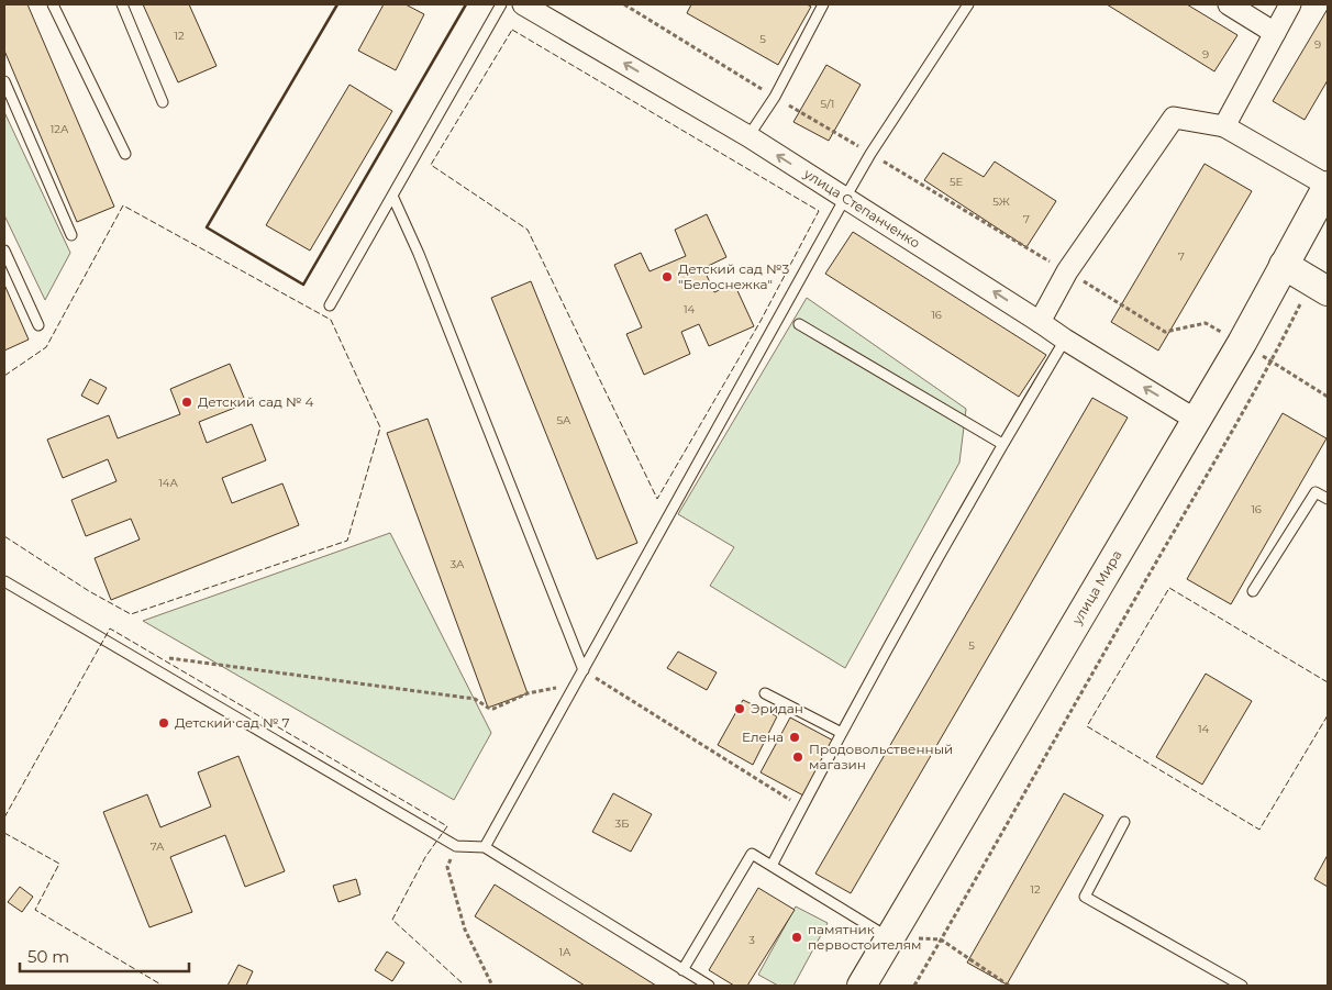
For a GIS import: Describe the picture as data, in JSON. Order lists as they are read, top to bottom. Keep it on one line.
{"streets":{"street":["улица Степанченко","улица Мира"]},"crossings":[["улица Степанченко","улица Мира"]],"one_way":["улица Степанченко"],"places":["Детский сад №3 \"Белоснежка\"","Детский сад № 4","Эридан","Детский сад № 7","Елена","Продовольственный магазин","памятник первостоителям"],"house_numbers":["12","5","9","9","5/1","12А","5Е","5Ж","7","7","14","16","5А","14А","16","3А","5","14","3Б","7А","12","3","1А"],"scale_bar":"50 m"}
